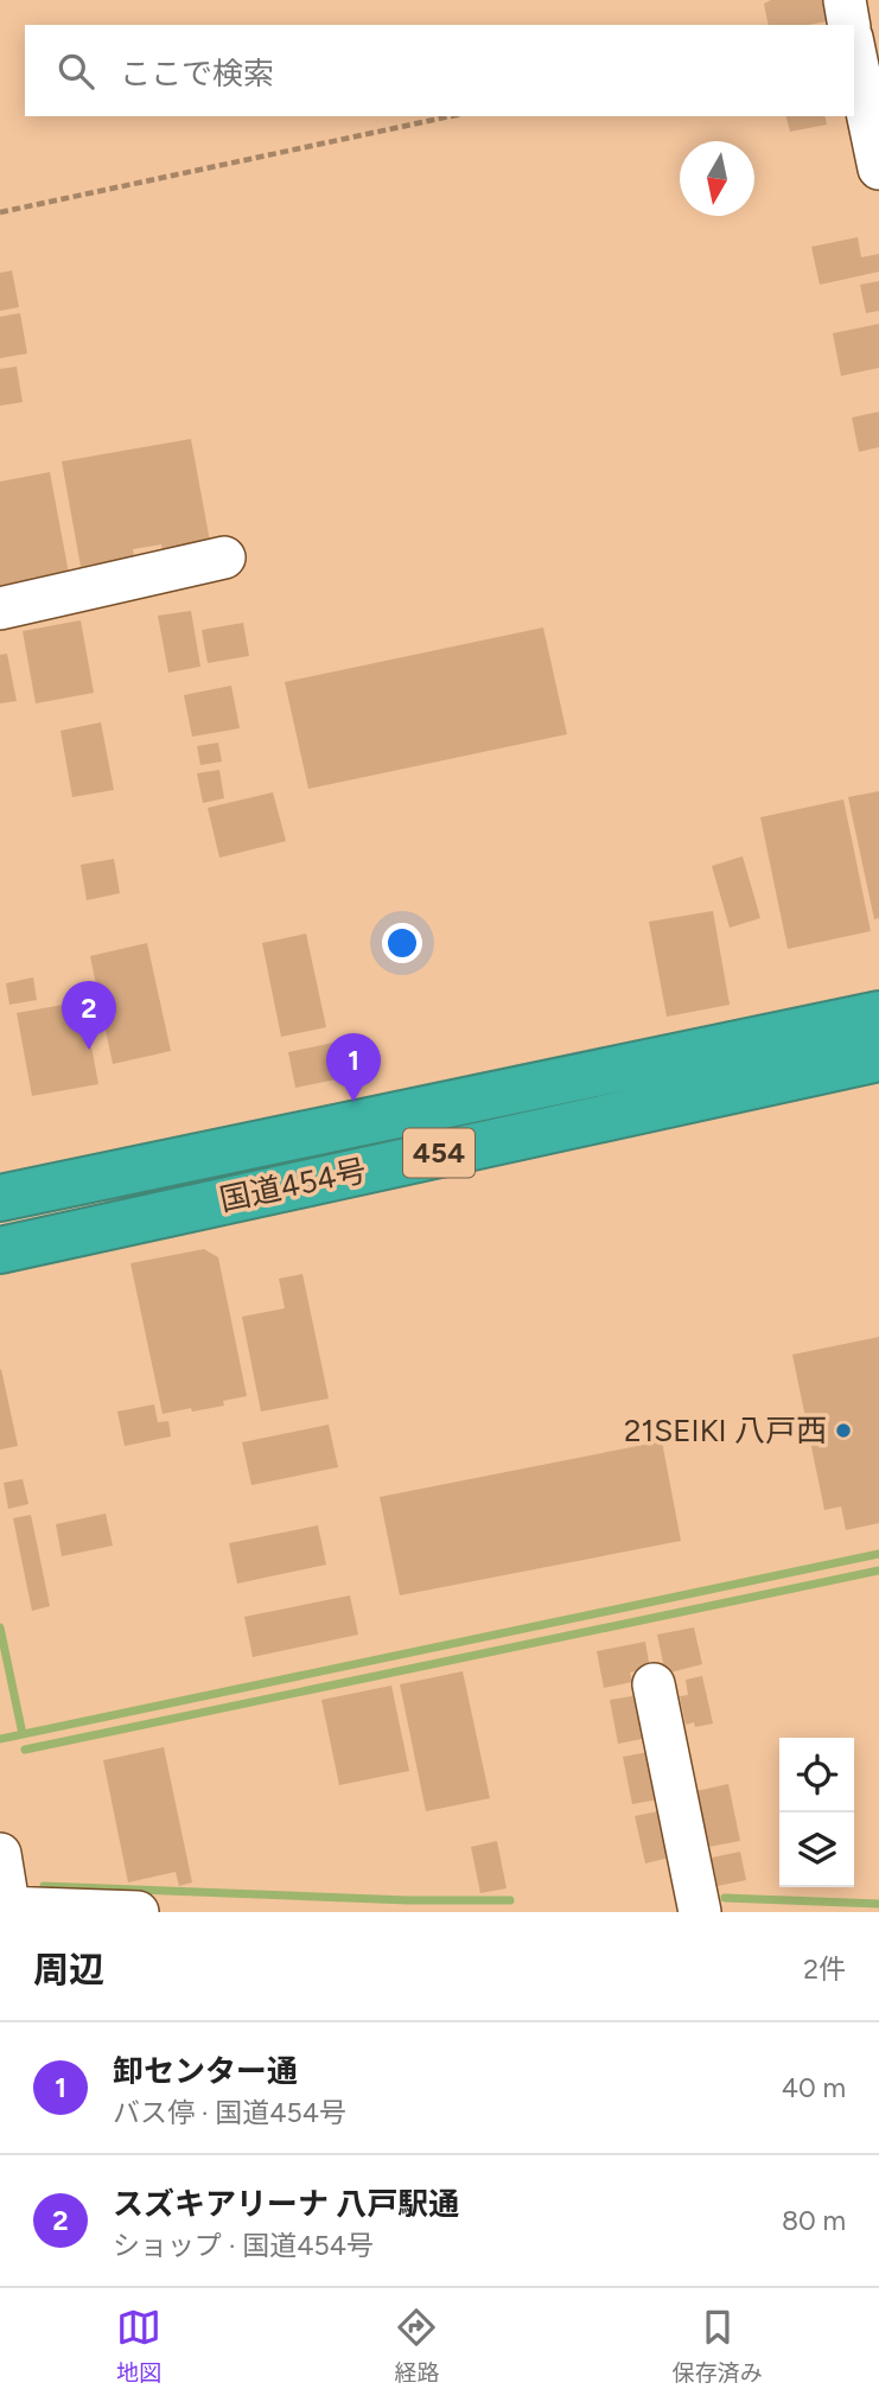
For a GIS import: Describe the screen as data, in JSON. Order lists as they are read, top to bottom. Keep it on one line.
{"streets":{"highway":["454","国道454号"]},"places":["21SEIKI 八戸西"],"north":"bottom","page":{"search":"ここで検索","pins":["2","1"],"heading":["周辺","2件"],"list":[{"mark":"1","name":"卸センター通","note":"バス停 · 国道454号","value":"40 m"},{"mark":"2","name":"スズキアリーナ 八戸駅通","note":"ショップ · 国道454号","value":"80 m"}],"nav":["地図","経路","保存済み"]}}
